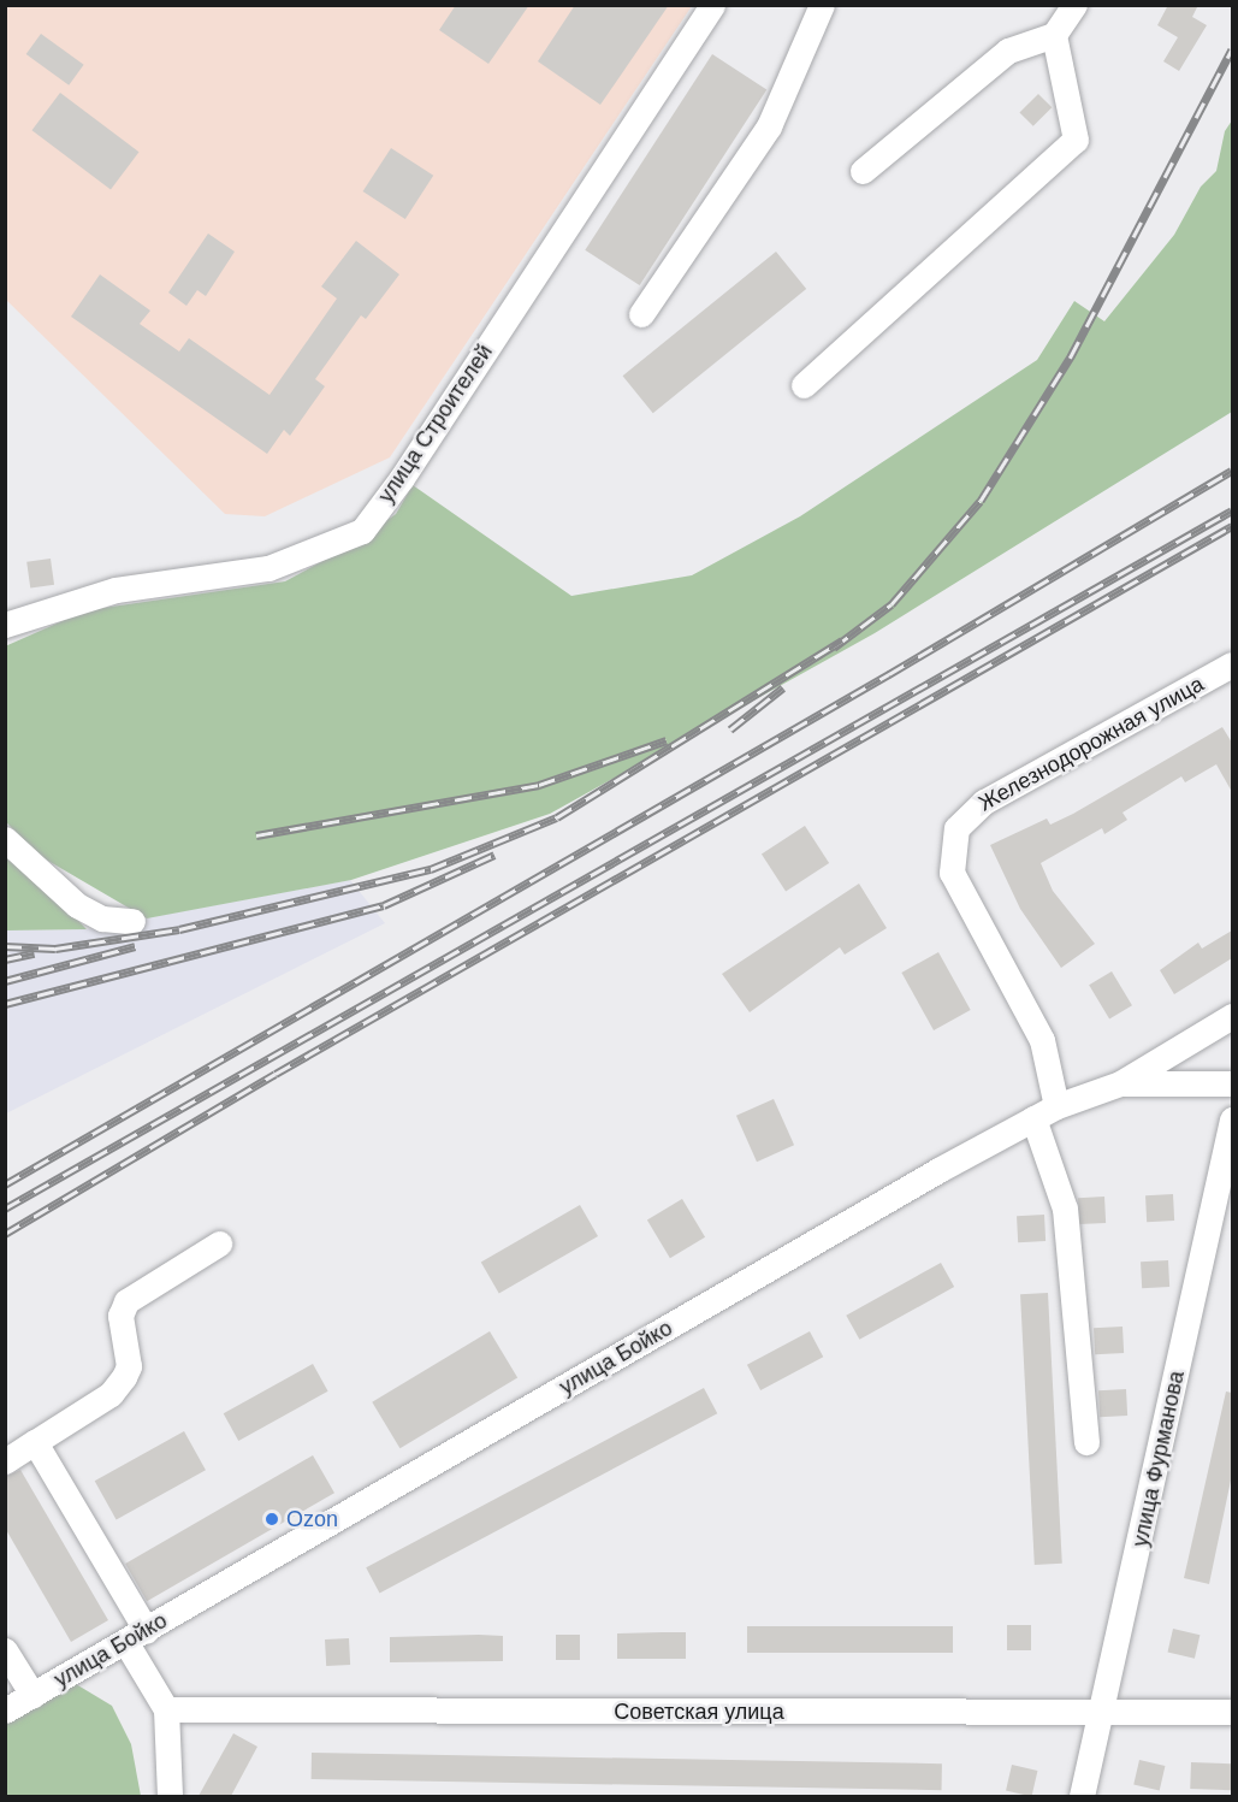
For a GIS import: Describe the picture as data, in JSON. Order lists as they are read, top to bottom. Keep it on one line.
{"streets":{"street":["улица Строителей","Железнодорожная улица","улица Бойко","улица Фурманова","Советская улица"]},"crossings":[["Железнодорожная улица","улица Бойко"],["улица Фурманова","Советская улица"]],"places":["Ozon"]}
